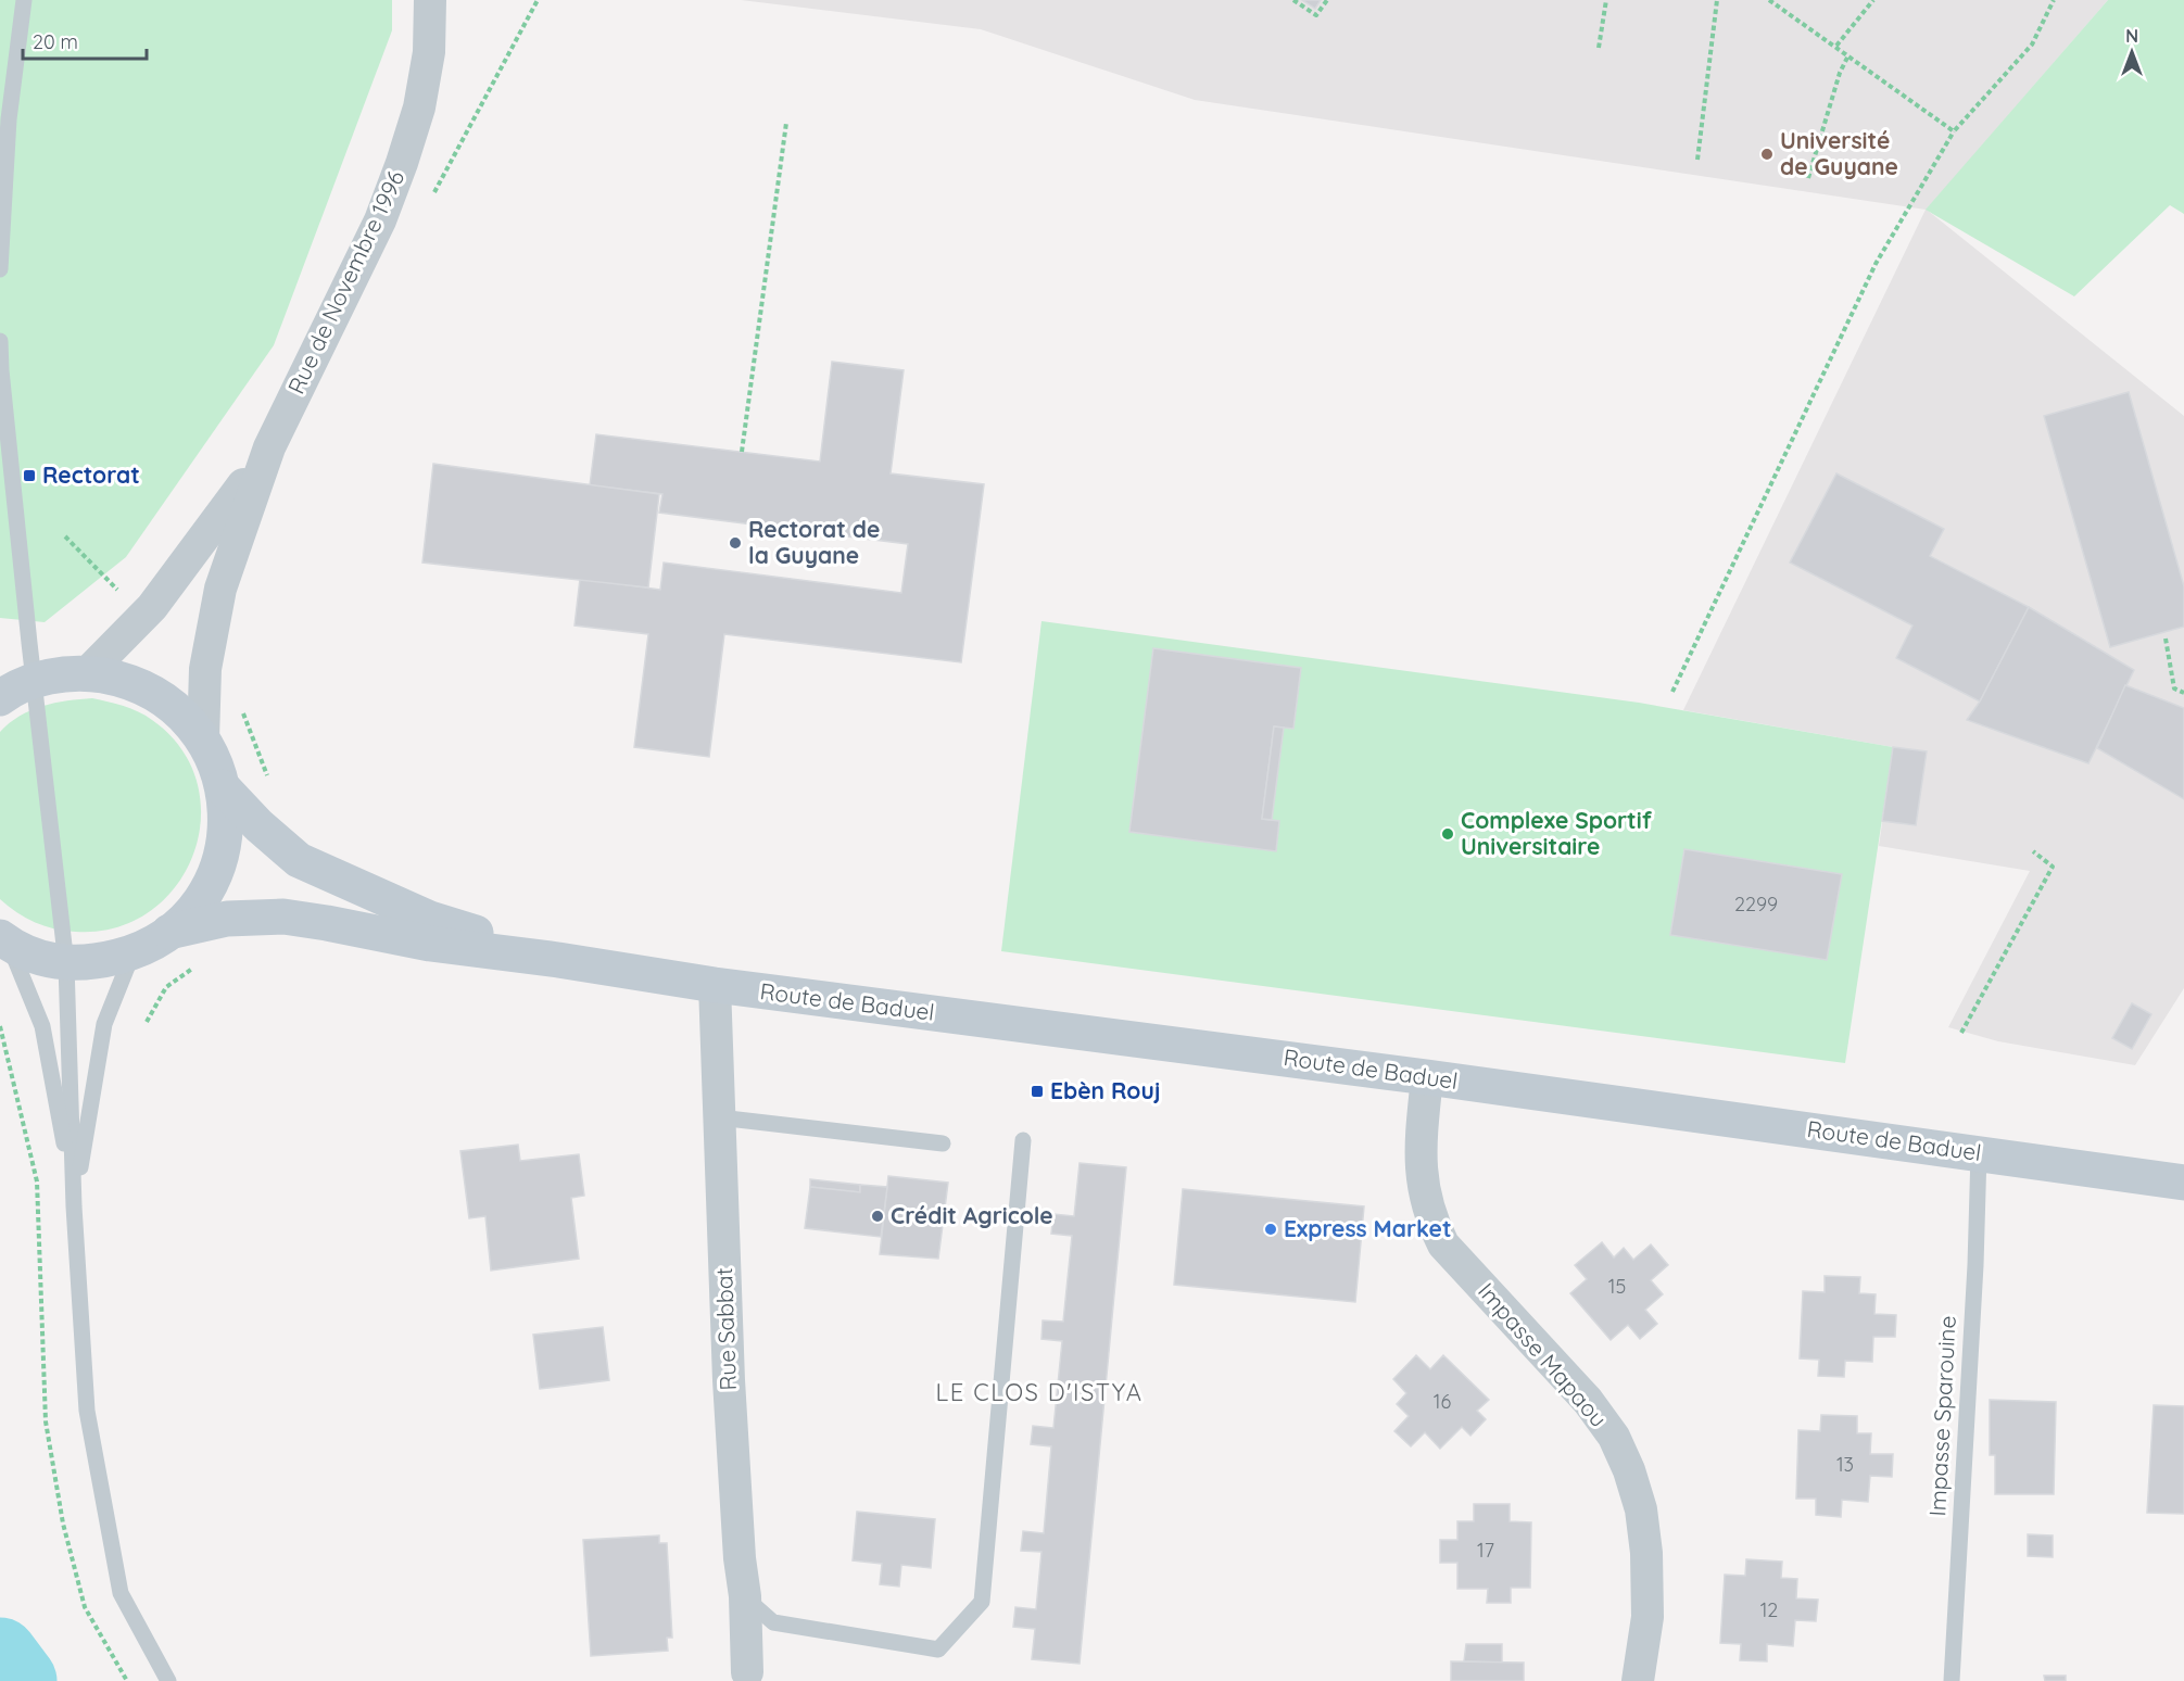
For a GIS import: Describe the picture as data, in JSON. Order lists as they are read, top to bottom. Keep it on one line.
{"streets":{"main road":["Route de Baduel"],"street":["Rue de Novembre 1996","Rue Sabbat","Impasse Mapaou"],"lane":["Impasse Sparouine"]},"crossings":[["Route de Baduel","Rue Sabbat"],["Route de Baduel","Impasse Mapaou"],["Route de Baduel","Impasse Sparouine"]],"districts":["LE CLOS D'ISTYA"],"places":{"other":["Université de Guyane","Rectorat de la Guyane","Complexe Sportif Universitaire","Crédit Agricole","Express Market"],"transit":["Rectorat","Ebèn Rouj"]},"house_numbers":["2299","15","16","13","17","12"],"scale_bar":"20 m","north":"top"}
